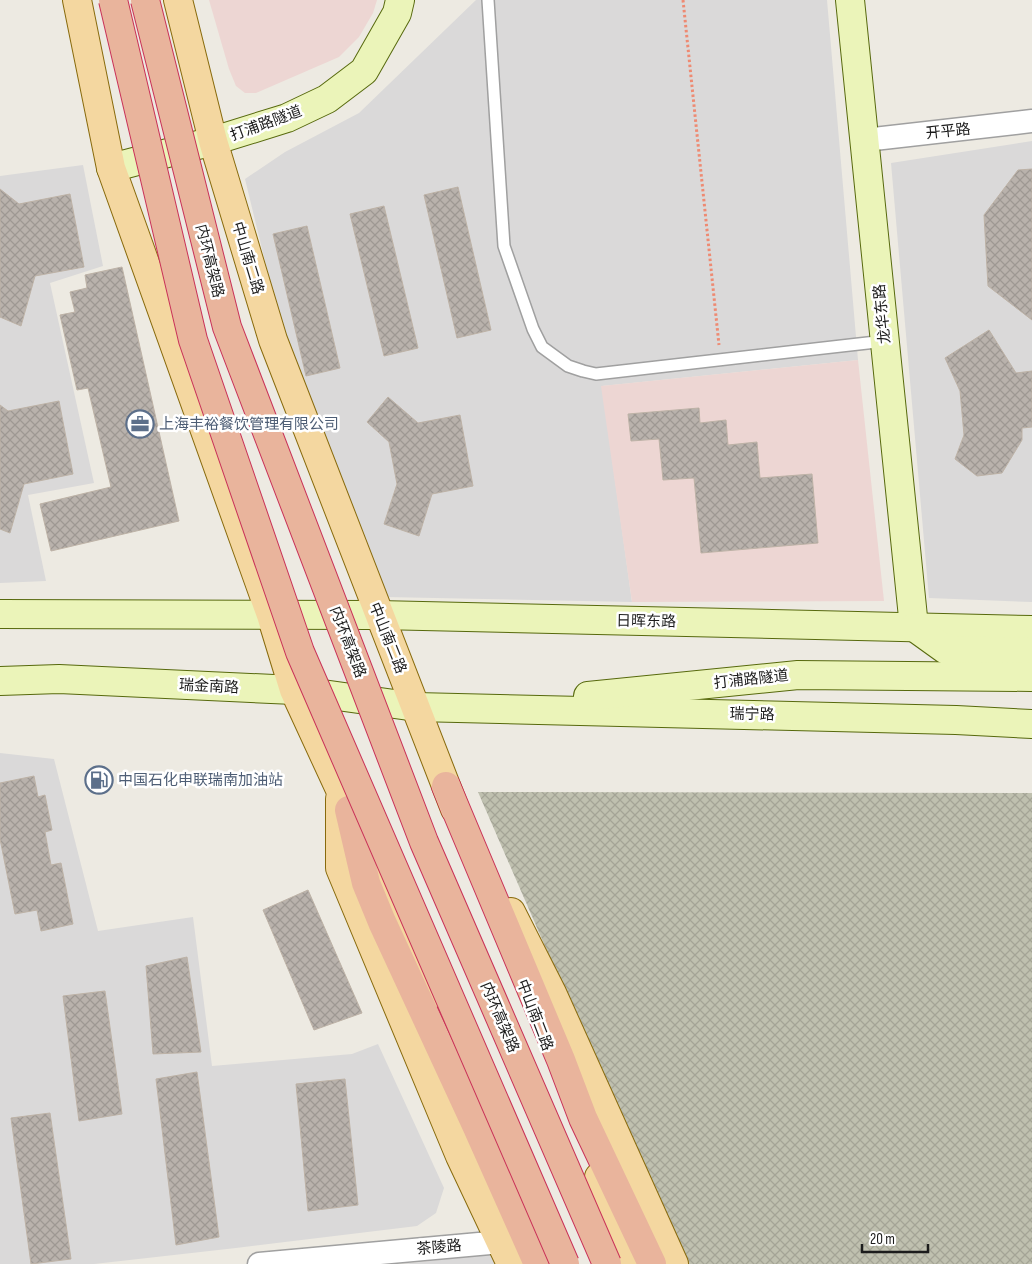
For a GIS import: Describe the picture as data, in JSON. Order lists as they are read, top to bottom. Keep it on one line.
{"streets":{"highway":["内环高架路"],"main road":["打浦路隧道","中山南二路","龙华东路","日晖东路","瑞金南路","瑞宁路"],"street":["开平路","茶陵路"]},"crossings":[["打浦路隧道","中山南二路"],["打浦路隧道","瑞宁路"],["开平路","龙华东路"],["中山南二路","日晖东路"],["中山南二路","瑞金南路"],["龙华东路","日晖东路"]],"places":{"office":["上海丰裕餐饮管理有限公司"],"fuel station":["中国石化申联瑞南加油站"]},"scale_bar":"20 m"}
